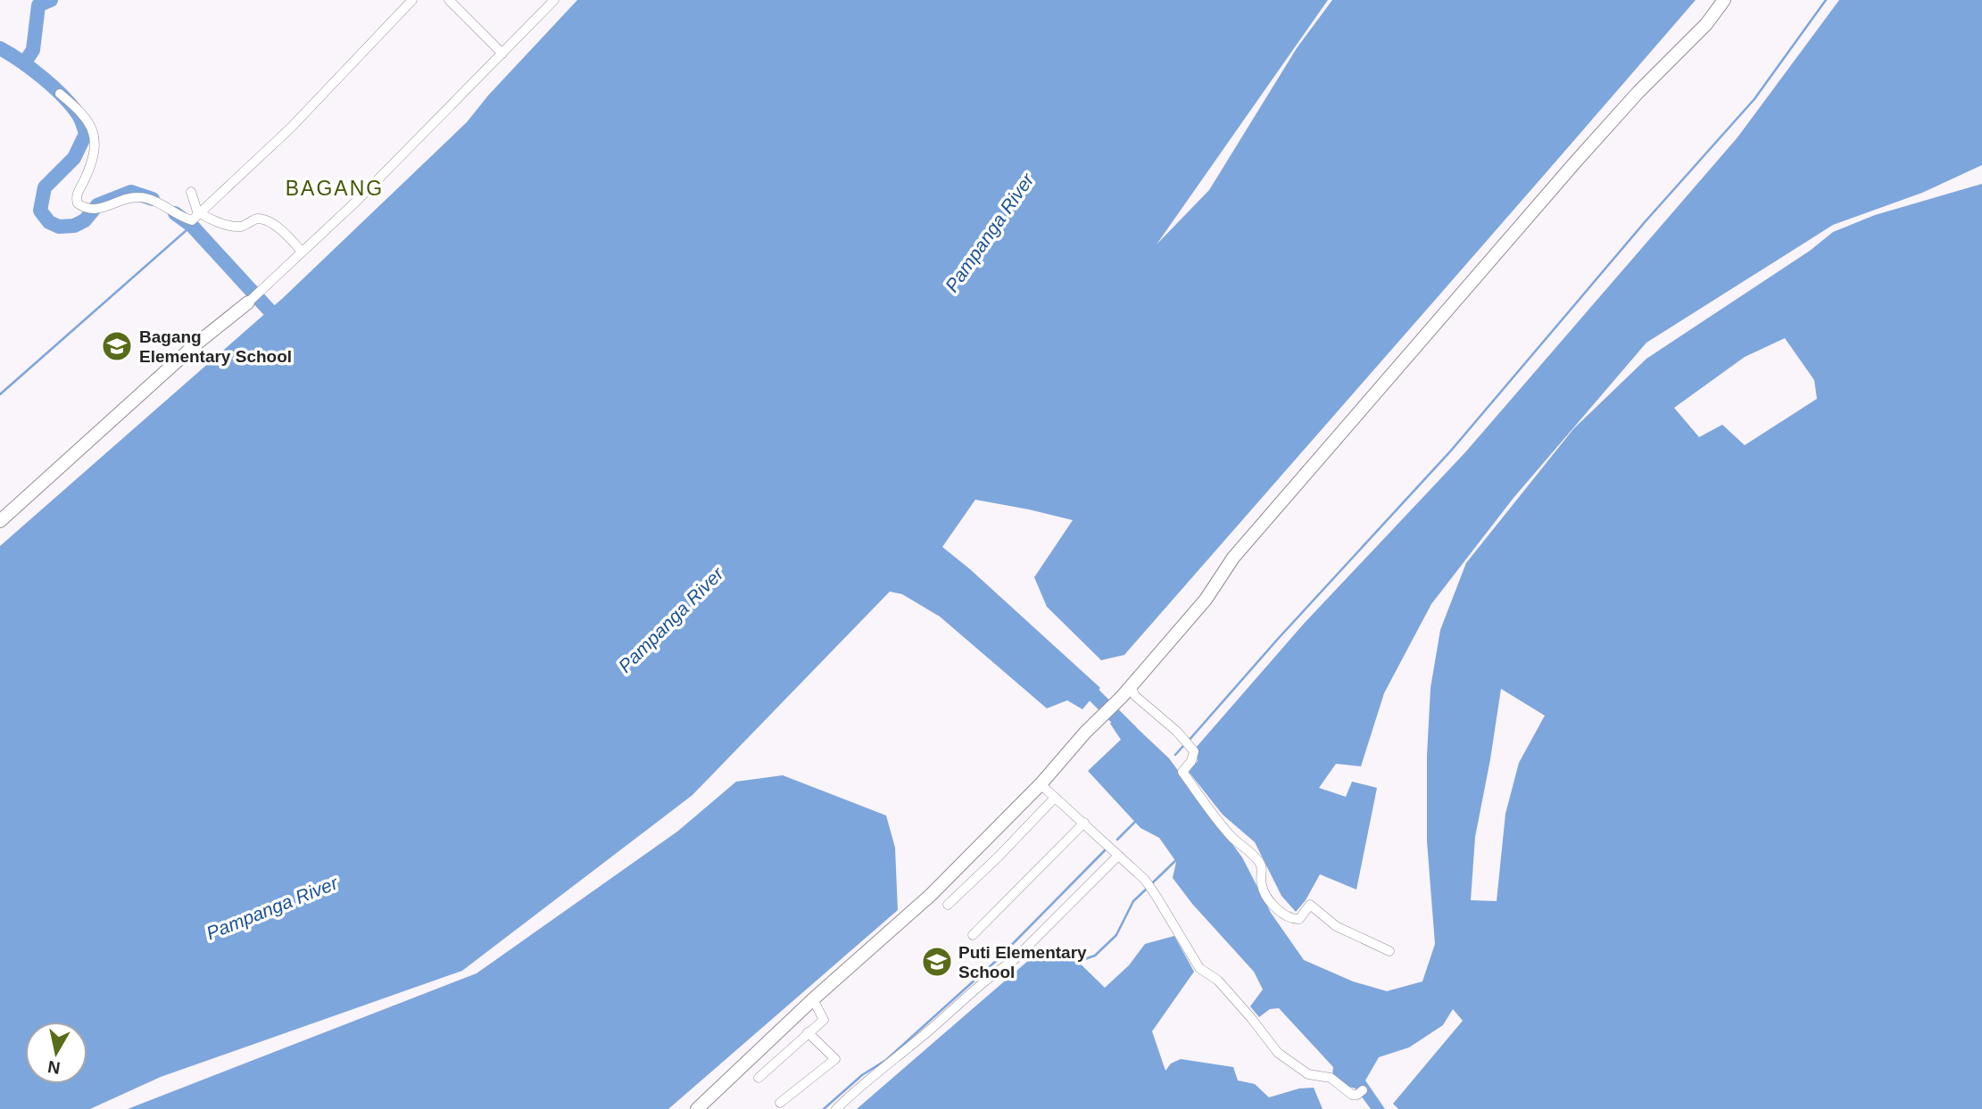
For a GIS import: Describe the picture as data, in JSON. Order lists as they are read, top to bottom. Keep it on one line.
{"districts":["BAGANG"],"water":["Pampanga River"],"places":{"school or university":["Bagang Elementary School","Puti Elementary School"]},"north":"bottom"}
